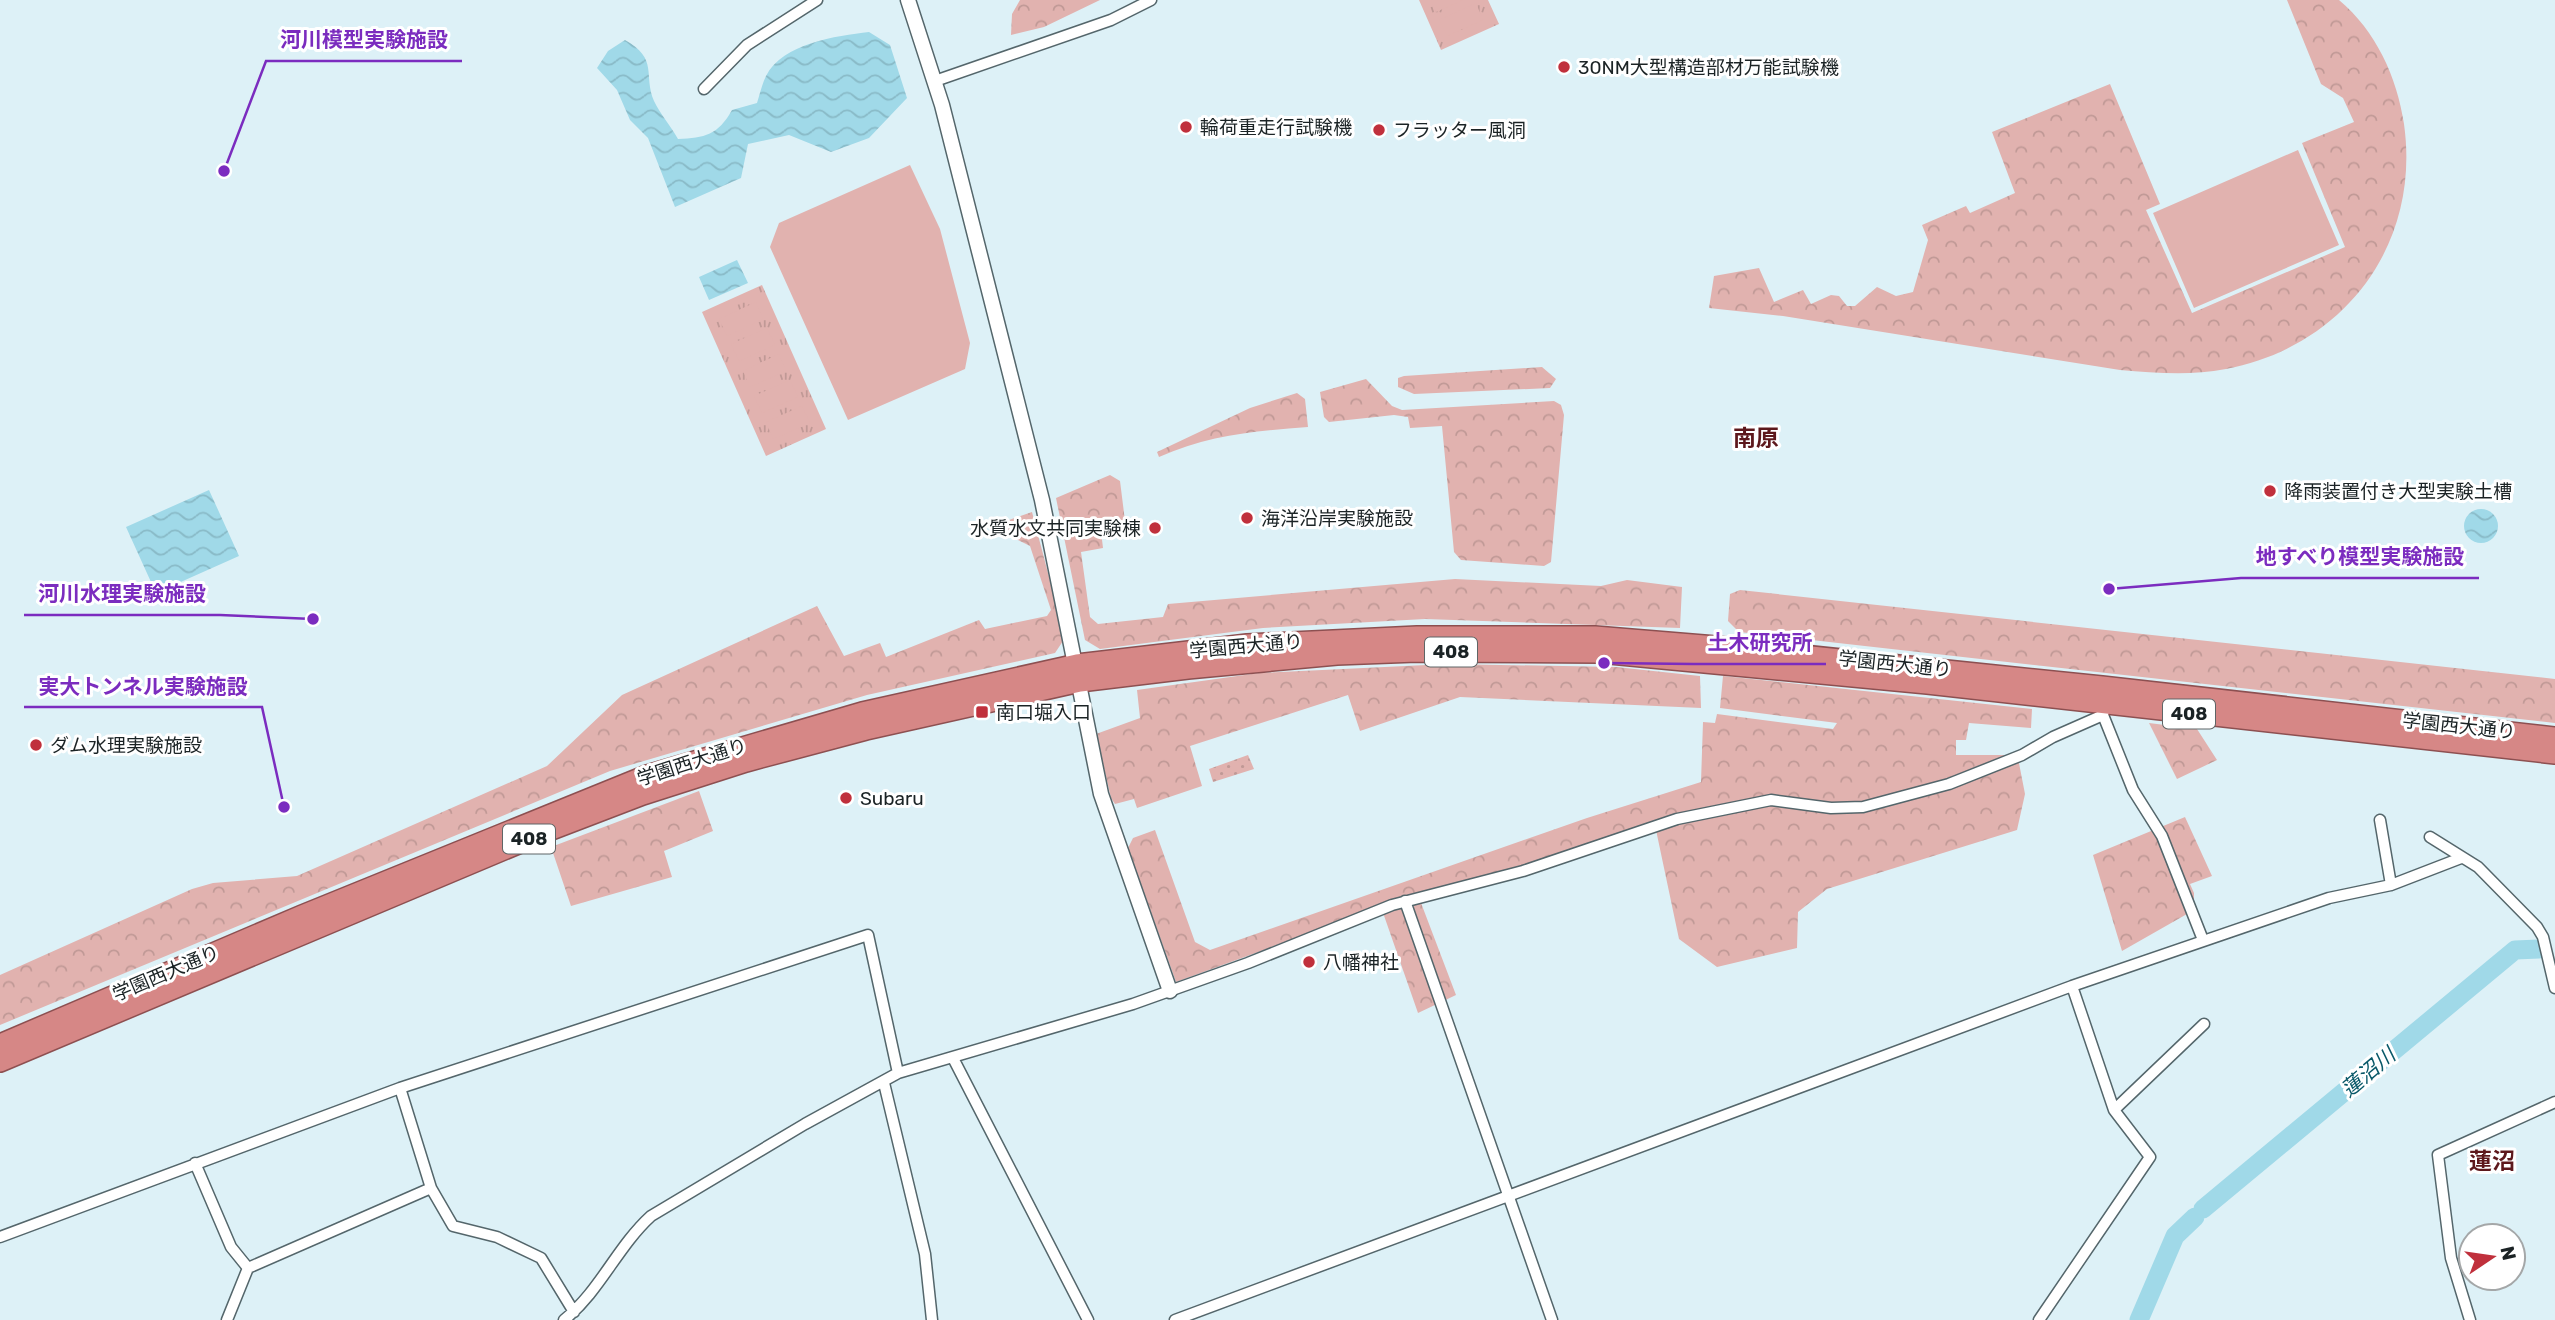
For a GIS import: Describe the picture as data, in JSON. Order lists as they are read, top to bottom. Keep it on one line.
{"streets":{"highway":["学園西大通り","408"]},"districts":["南原","蓮沼"],"water":["蓮沼川"],"places":{"other":["30NM大型構造部材万能試験機","輪荷重走行試験機","フラッター風洞","河川模型実験施設","降雨装置付き大型実験土槽","海洋沿岸実験施設","水質水文共同実験棟","地すべり模型実験施設","河川水理実験施設","土木研究所","ダム水理実験施設","Subaru","実大トンネル実験施設","八幡神社"],"transit":["南口堀入口"]},"north":"right"}
